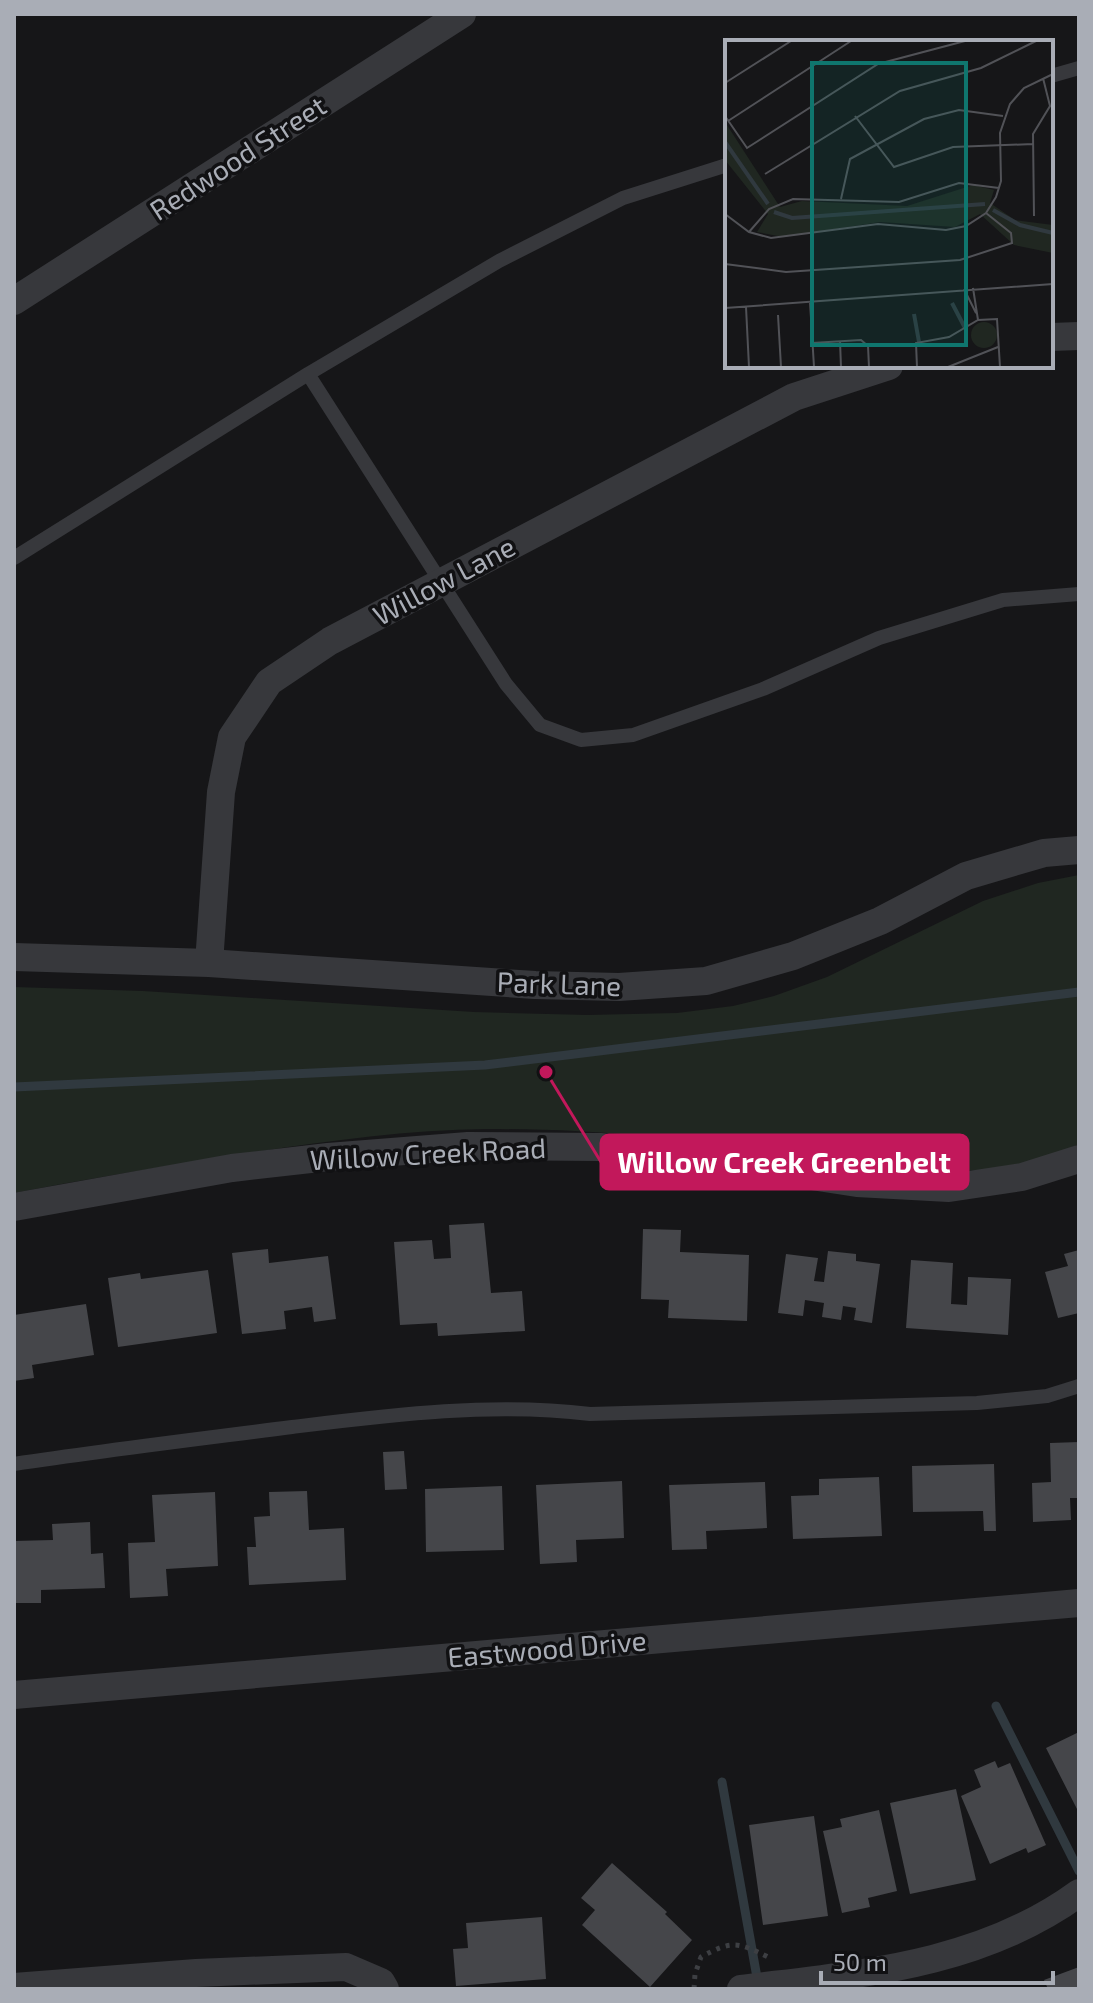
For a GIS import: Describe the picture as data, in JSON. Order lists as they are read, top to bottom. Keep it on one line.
{"streets":{"street":["Redwood Street","Willow Lane","Park Lane","Willow Creek Road","Eastwood Drive"]},"crossings":[["Willow Lane","Park Lane"]],"places":["Willow Creek Greenbelt"],"scale_bar":"50 m"}
